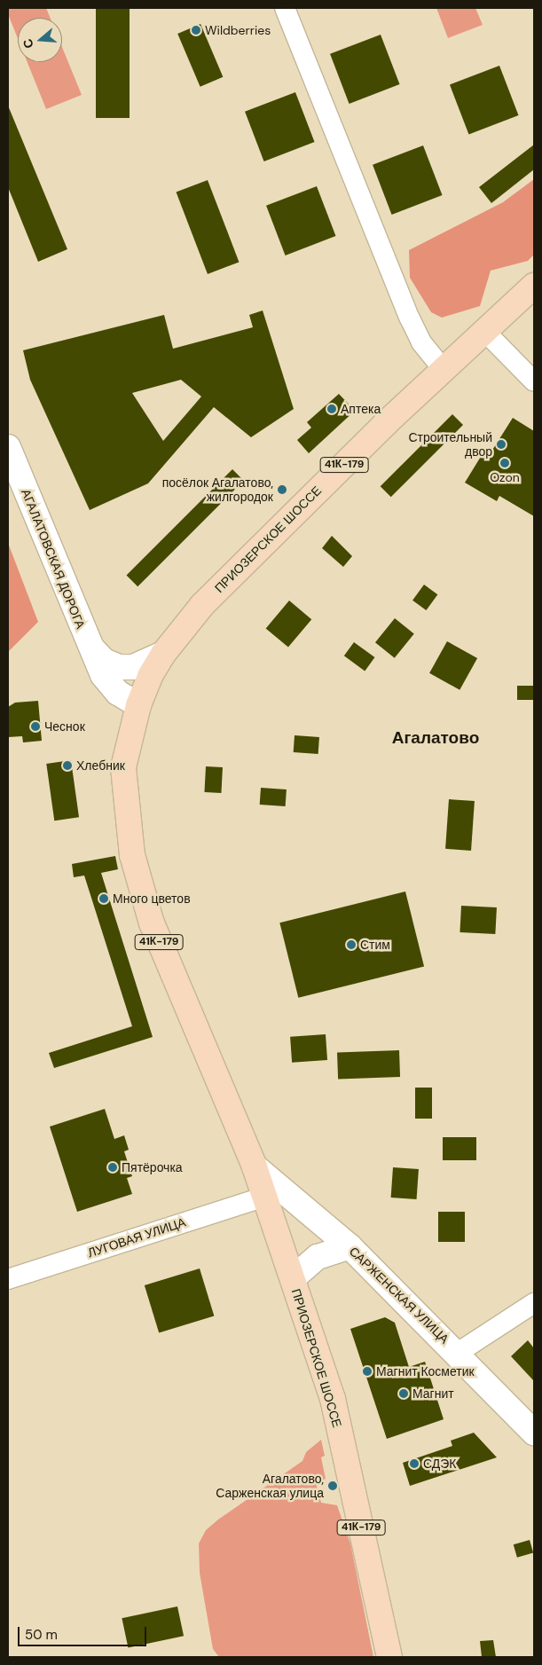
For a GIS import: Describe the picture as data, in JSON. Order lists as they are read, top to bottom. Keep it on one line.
{"streets":{"main road":["41К-179","ПРИОЗЕРСКОЕ ШОССЕ","АГАЛАТОВСКАЯ ДОРОГА","САРЖЕНСКАЯ УЛИЦА"],"street":["ЛУГОВАЯ УЛИЦА"]},"crossings":[["41К-179","ПРИОЗЕРСКОЕ ШОССЕ"],["41К-179","АГАЛАТОВСКАЯ ДОРОГА"],["41К-179","САРЖЕНСКАЯ УЛИЦА"],["ПРИОЗЕРСКОЕ ШОССЕ","ЛУГОВАЯ УЛИЦА"],["ПРИОЗЕРСКОЕ ШОССЕ","САРЖЕНСКАЯ УЛИЦА"]],"districts":["Агалатово"],"places":["Wildberries","Аптека","Строительный двор","Ozon","посёлок Агалатово, жилгородок","Чеснок","Хлебник","Много цветов","Стим","Пятёрочка","Магнит Косметик","Магнит","СДЭК","Агалатово, Сарженская улица"],"scale_bar":"50 m","north":"left"}
